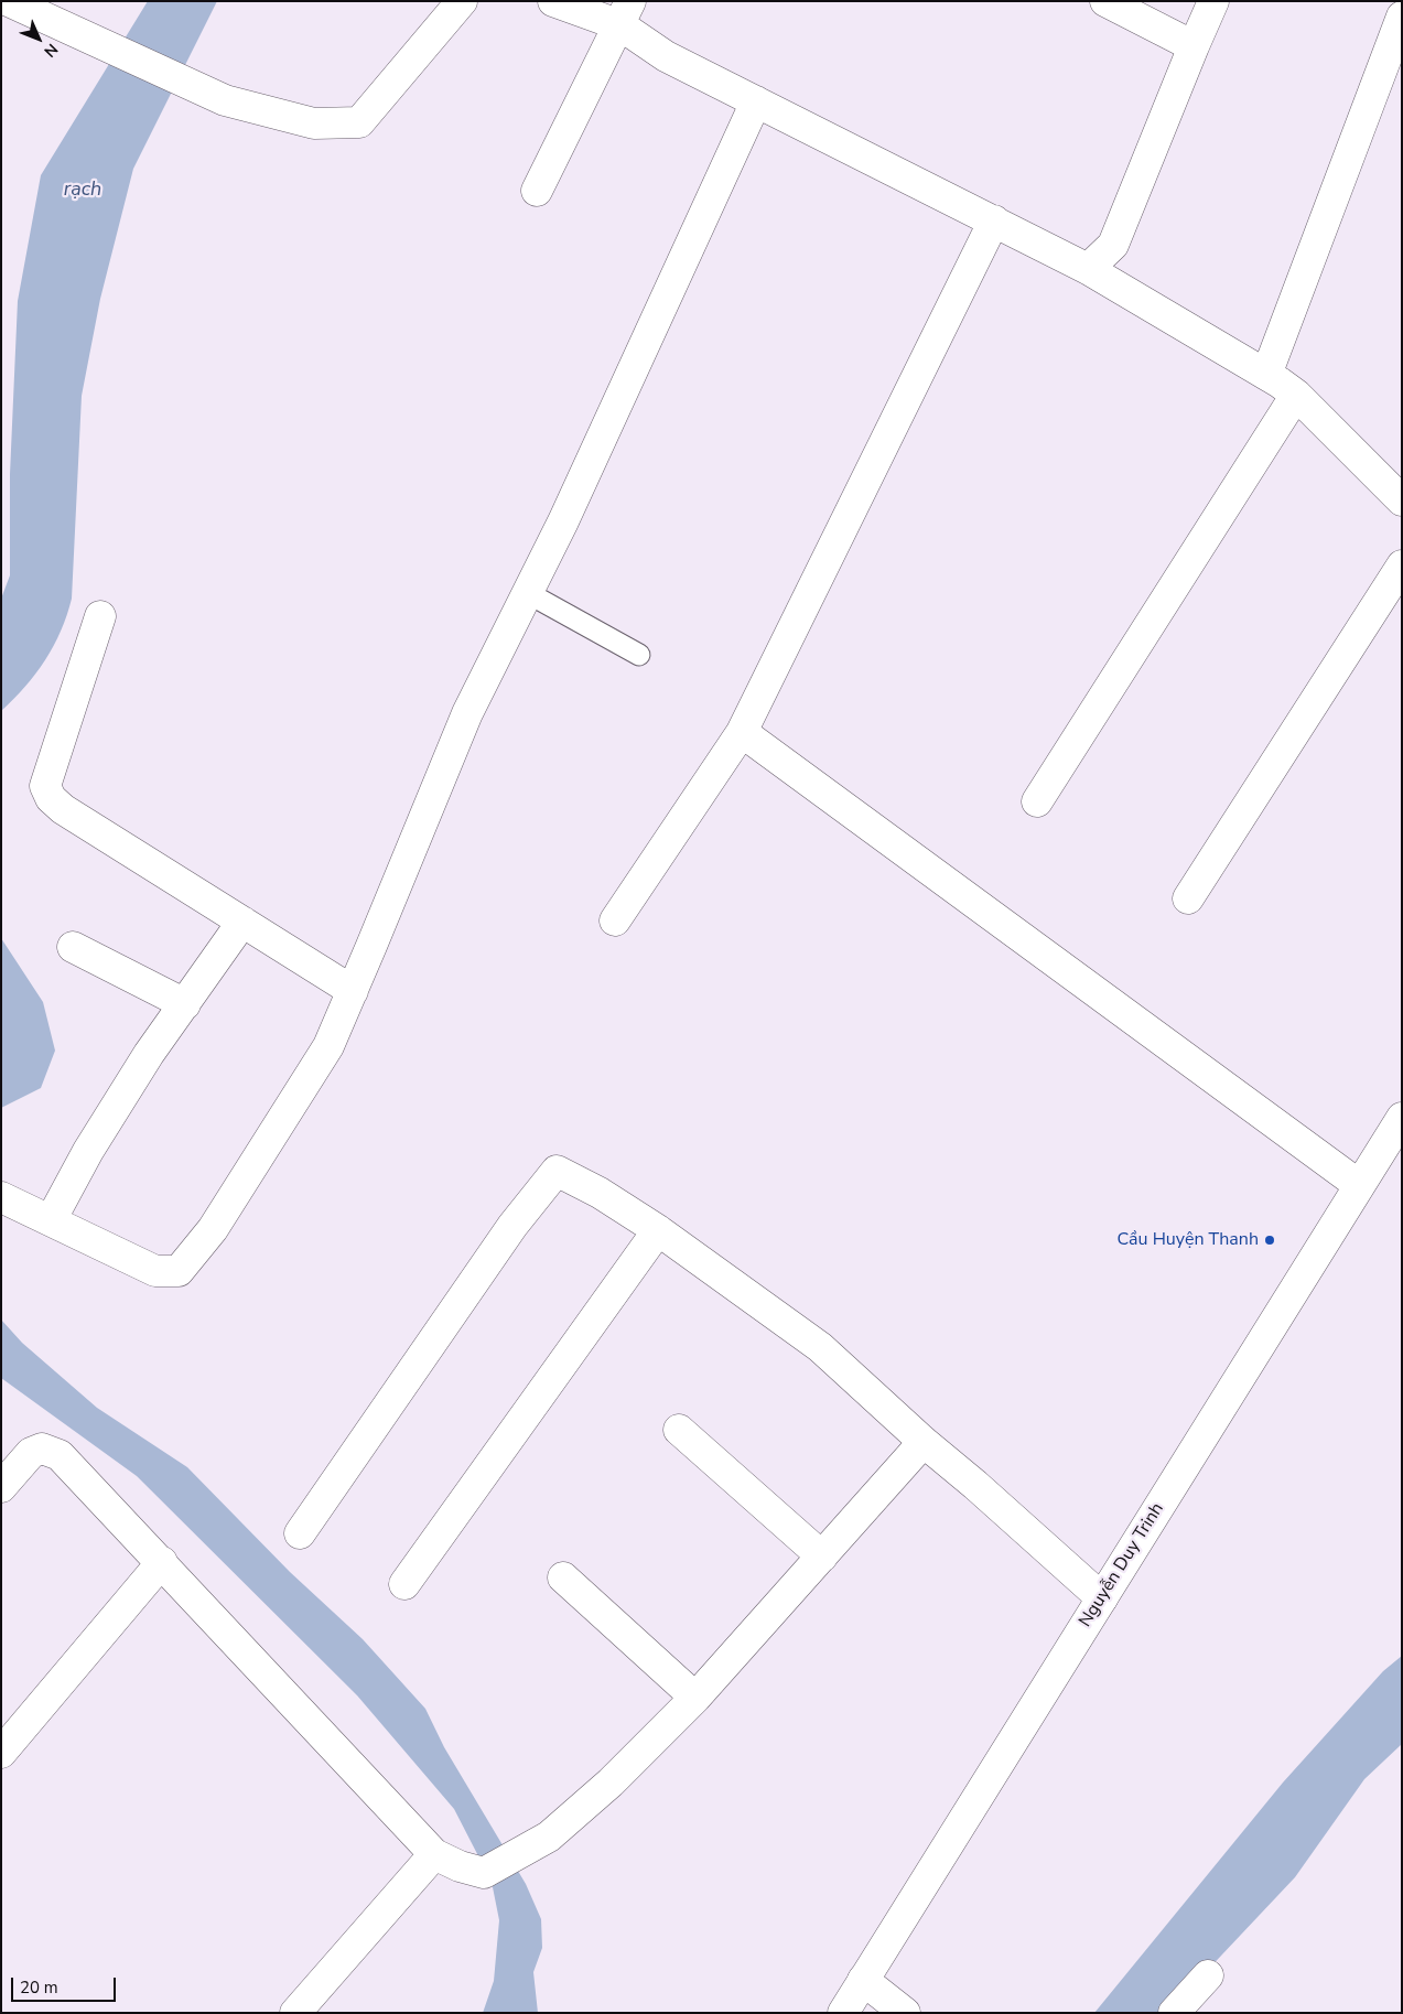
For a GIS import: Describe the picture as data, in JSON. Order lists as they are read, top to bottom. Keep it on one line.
{"streets":{"street":["Nguyễn Duy Trinh"]},"water":["rạch"],"places":["Cầu Huyện Thanh"],"scale_bar":"20 m","north":"bottom right"}
